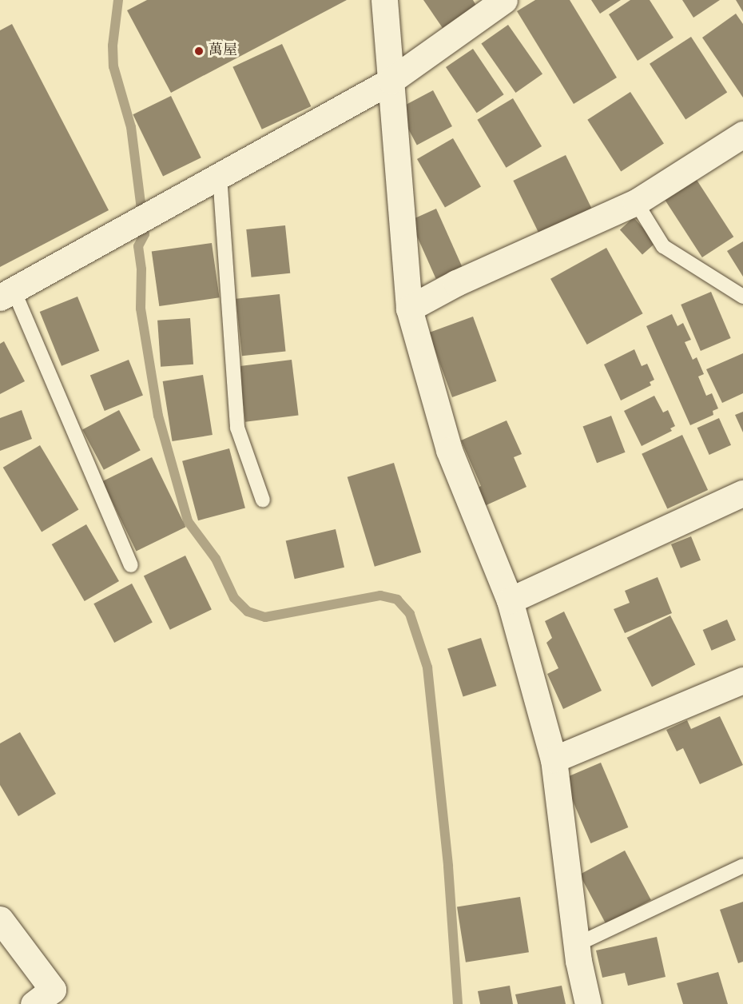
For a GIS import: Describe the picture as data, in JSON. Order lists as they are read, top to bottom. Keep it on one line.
{"places":["萬屋"]}
